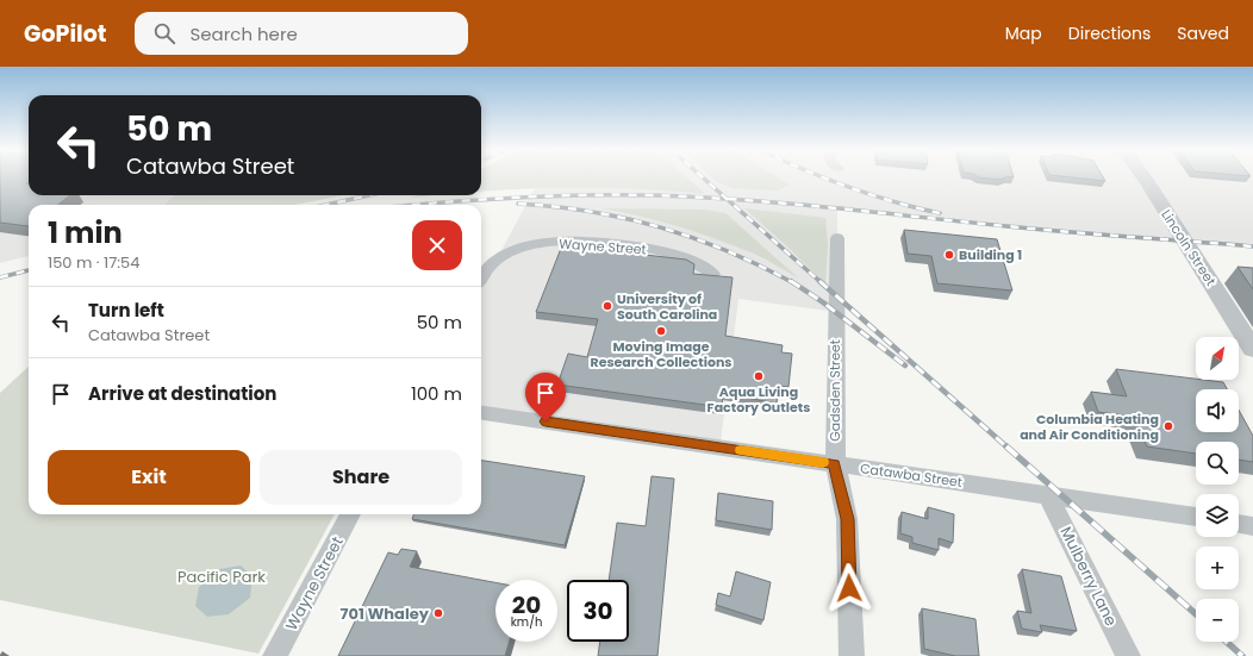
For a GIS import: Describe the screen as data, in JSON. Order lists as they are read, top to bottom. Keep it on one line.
{"streets":{"street":["Wayne Street","Lincoln Street","Gadsden Street","Catawba Street","Mulberry Lane"]},"crossings":[["Gadsden Street","Catawba Street"],["Catawba Street","Mulberry Lane"]],"parks":["Pacific Park"],"places":["Building 1","University of South Carolina","Moving Image Research Collections","Aqua Living Factory Outlets","Columbia Heating and Air Conditioning","701 Whaley"],"north":"top right","page":{"header":"GoPilot","search":"Search here","nav":["Map","Directions","Saved"],"turn":["50 m","Catawba Street"],"heading":["1 min","150 m · 17:54"],"list":[{"name":"Turn left","note":"Catawba Street","value":"50 m"},{"name":"Arrive at destination","value":"100 m"}],"map_buttons":["+","−"],"buttons":["Exit","Share"],"speed":"20 km/h","limit":"30"}}
